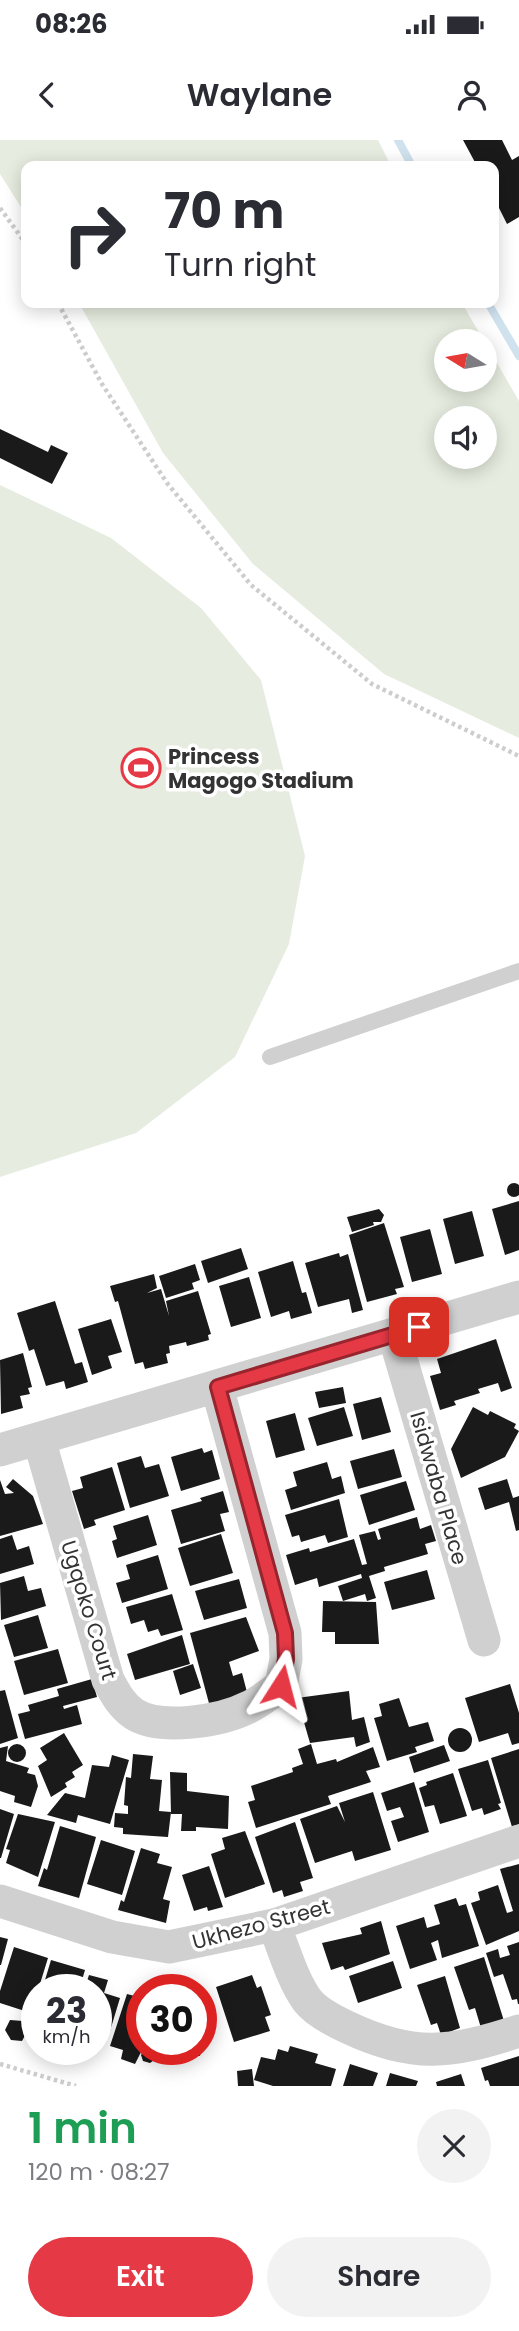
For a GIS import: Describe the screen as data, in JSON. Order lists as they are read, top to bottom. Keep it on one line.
{"streets":{"street":["Isidwaba Place","Ugqoko Court","Ukhezo Street"]},"places":{"sports":["Princess Magogo Stadium"]},"north":"left","page":{"status":"08:26","header":"Waylane","turn":["70 m","Turn right"],"speed":"23 km/h","limit":"30","heading":["1 min","120 m · 08:27"],"buttons":["Exit","Share"]}}
